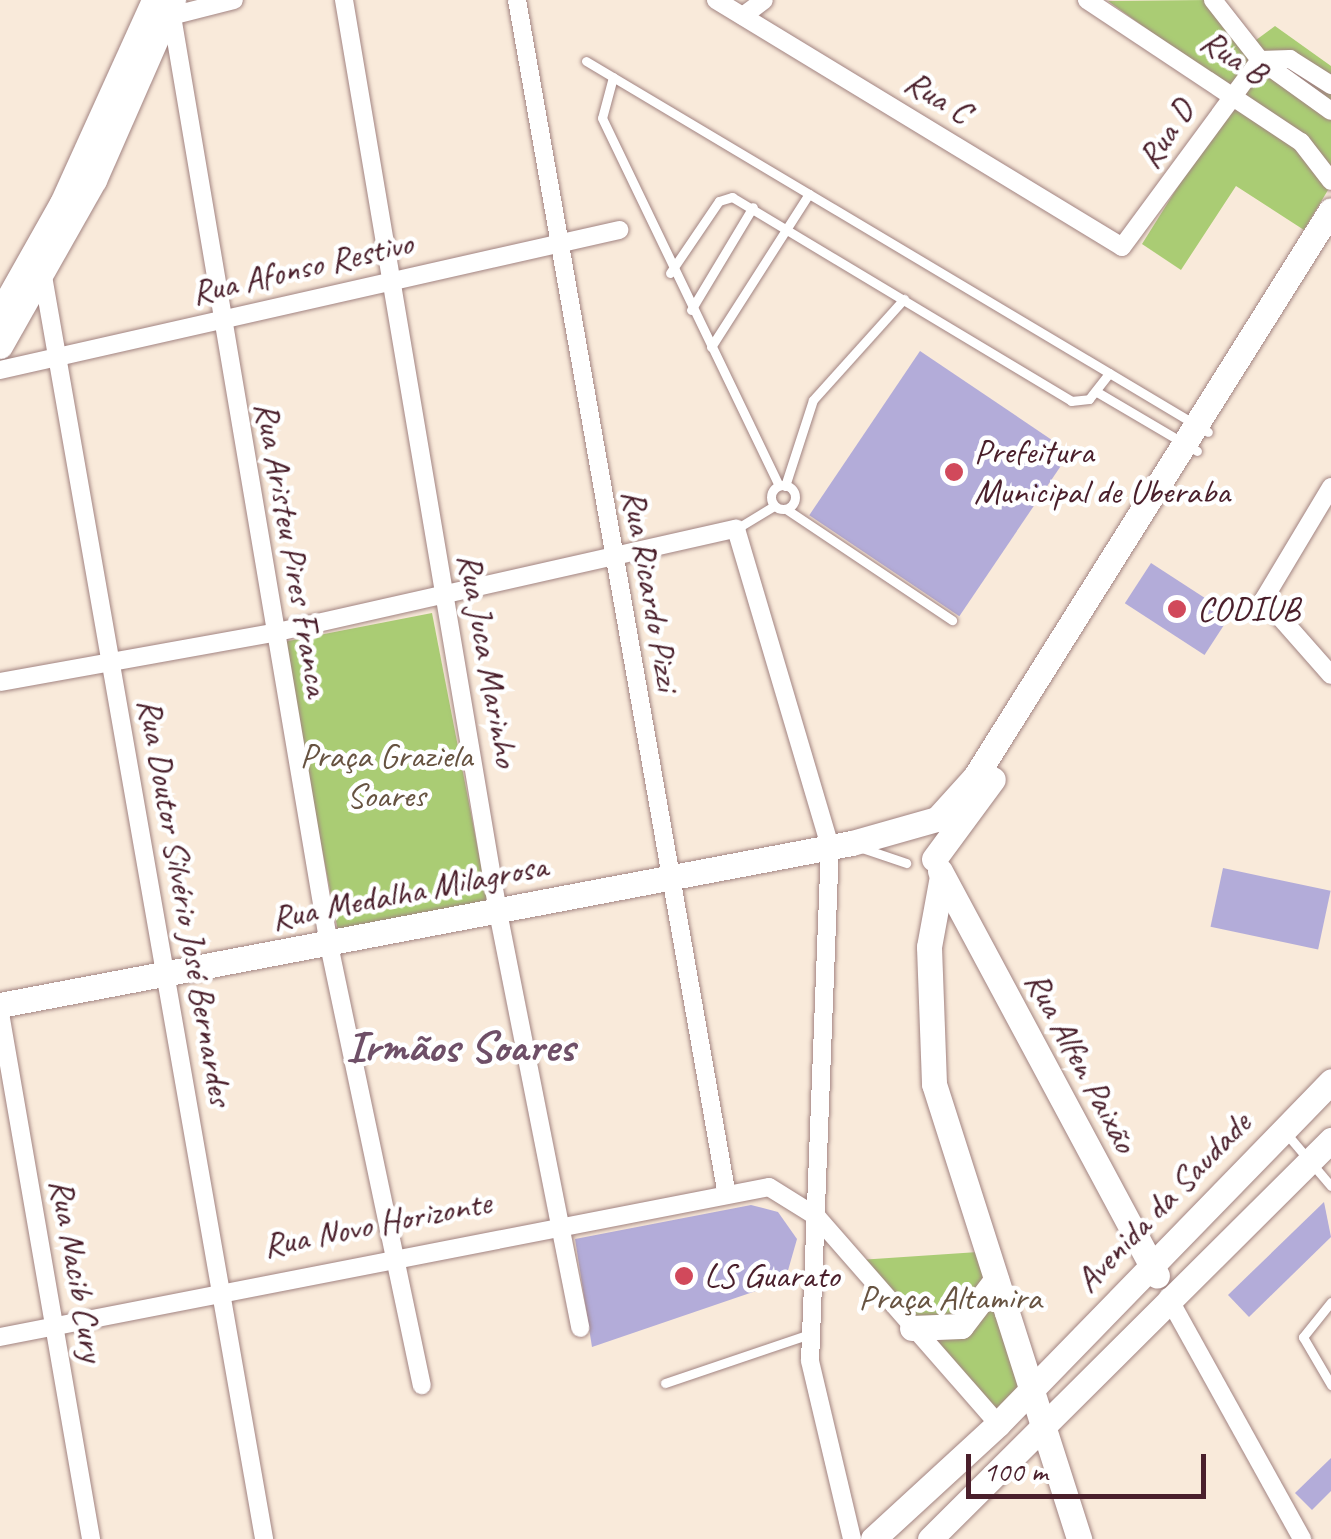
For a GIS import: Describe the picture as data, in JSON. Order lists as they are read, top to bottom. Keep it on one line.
{"streets":{"street":["Rua B","Rua C","Rua D","Rua Afonso Restivo","Rua Aristeu Pires Franca","Rua Ricardo Pizzi","Rua Juca Marinho","Rua Medalha Milagrosa","Rua Doutor Silvério José Bernardes","Rua Alfen Paixão","Avenida da Saudade","Rua Novo Horizonte","Rua Nacib Cury"]},"crossings":[["Rua B","Rua D"],["Rua C","Rua D"],["Rua Afonso Restivo","Rua Aristeu Pires Franca"],["Rua Afonso Restivo","Rua Ricardo Pizzi"],["Rua Afonso Restivo","Rua Juca Marinho"],["Rua Afonso Restivo","Rua Doutor Silvério José Bernardes"],["Rua Aristeu Pires Franca","Rua Medalha Milagrosa"],["Rua Aristeu Pires Franca","Rua Novo Horizonte"],["Rua Ricardo Pizzi","Rua Medalha Milagrosa"],["Rua Ricardo Pizzi","Rua Novo Horizonte"],["Rua Juca Marinho","Rua Medalha Milagrosa"],["Rua Juca Marinho","Rua Novo Horizonte"],["Rua Medalha Milagrosa","Rua Doutor Silvério José Bernardes"],["Rua Medalha Milagrosa","Rua Alfen Paixão"],["Rua Doutor Silvério José Bernardes","Rua Novo Horizonte"],["Rua Alfen Paixão","Avenida da Saudade"],["Rua Novo Horizonte","Rua Nacib Cury"]],"districts":["Irmãos Soares"],"parks":["Praça Graziela Soares","Praça Altamira"],"places":["Prefeitura Municipal de Uberaba","CODIUB","LS Guarato"],"scale_bar":"100 m"}
